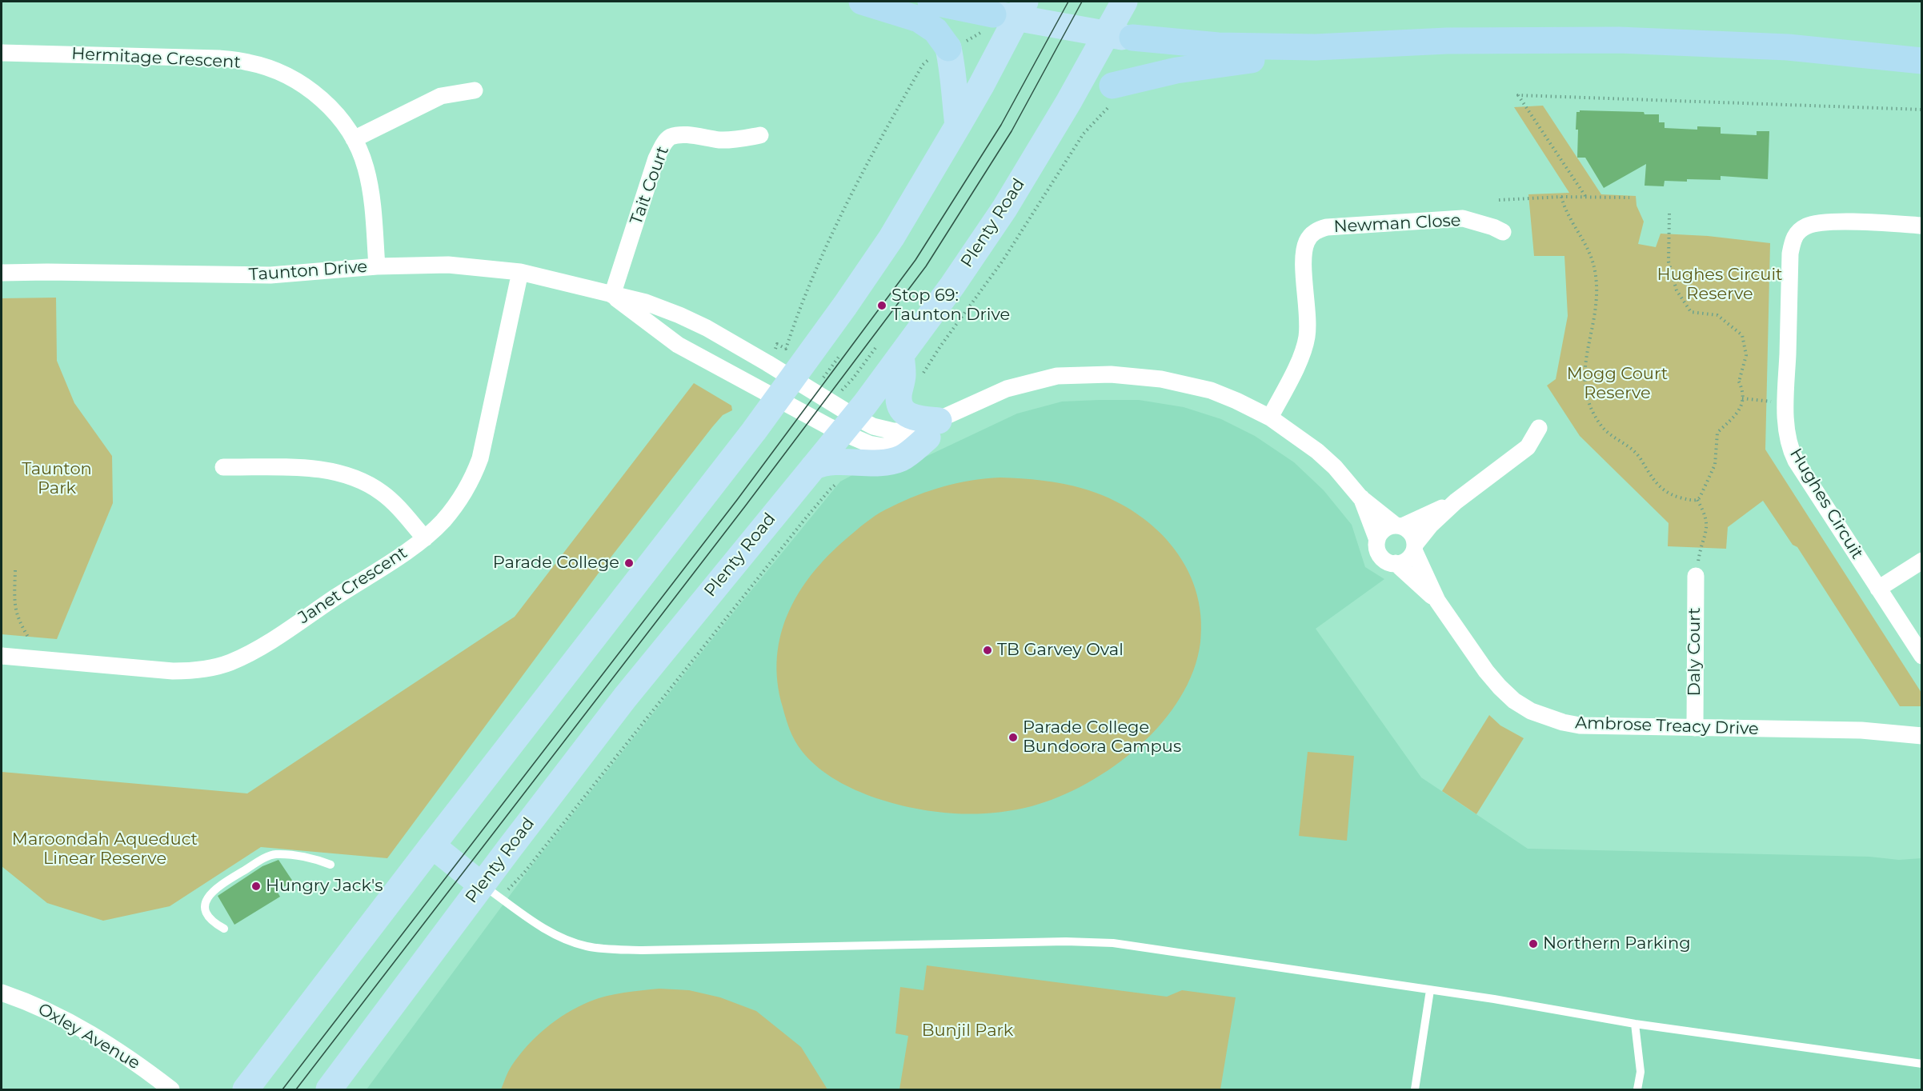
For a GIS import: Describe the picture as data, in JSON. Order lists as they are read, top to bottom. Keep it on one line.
{"streets":{"highway":["Plenty Road"],"street":["Hermitage Crescent","Tait Court","Newman Close","Taunton Drive","Hughes Circuit","Janet Crescent","Daly Court","Ambrose Treacy Drive","Oxley Avenue"]},"crossings":[["Hermitage Crescent","Taunton Drive"],["Tait Court","Taunton Drive"],["Taunton Drive","Janet Crescent"],["Daly Court","Ambrose Treacy Drive"]],"parks":["Hughes Circuit Reserve","Mogg Court Reserve","Taunton Park","Maroondah Aqueduct Linear Reserve","Bunjil Park"],"places":["Stop 69: Taunton Drive","Parade College","TB Garvey Oval","Parade College Bundoora Campus","Hungry Jack's","Northern Parking"]}
